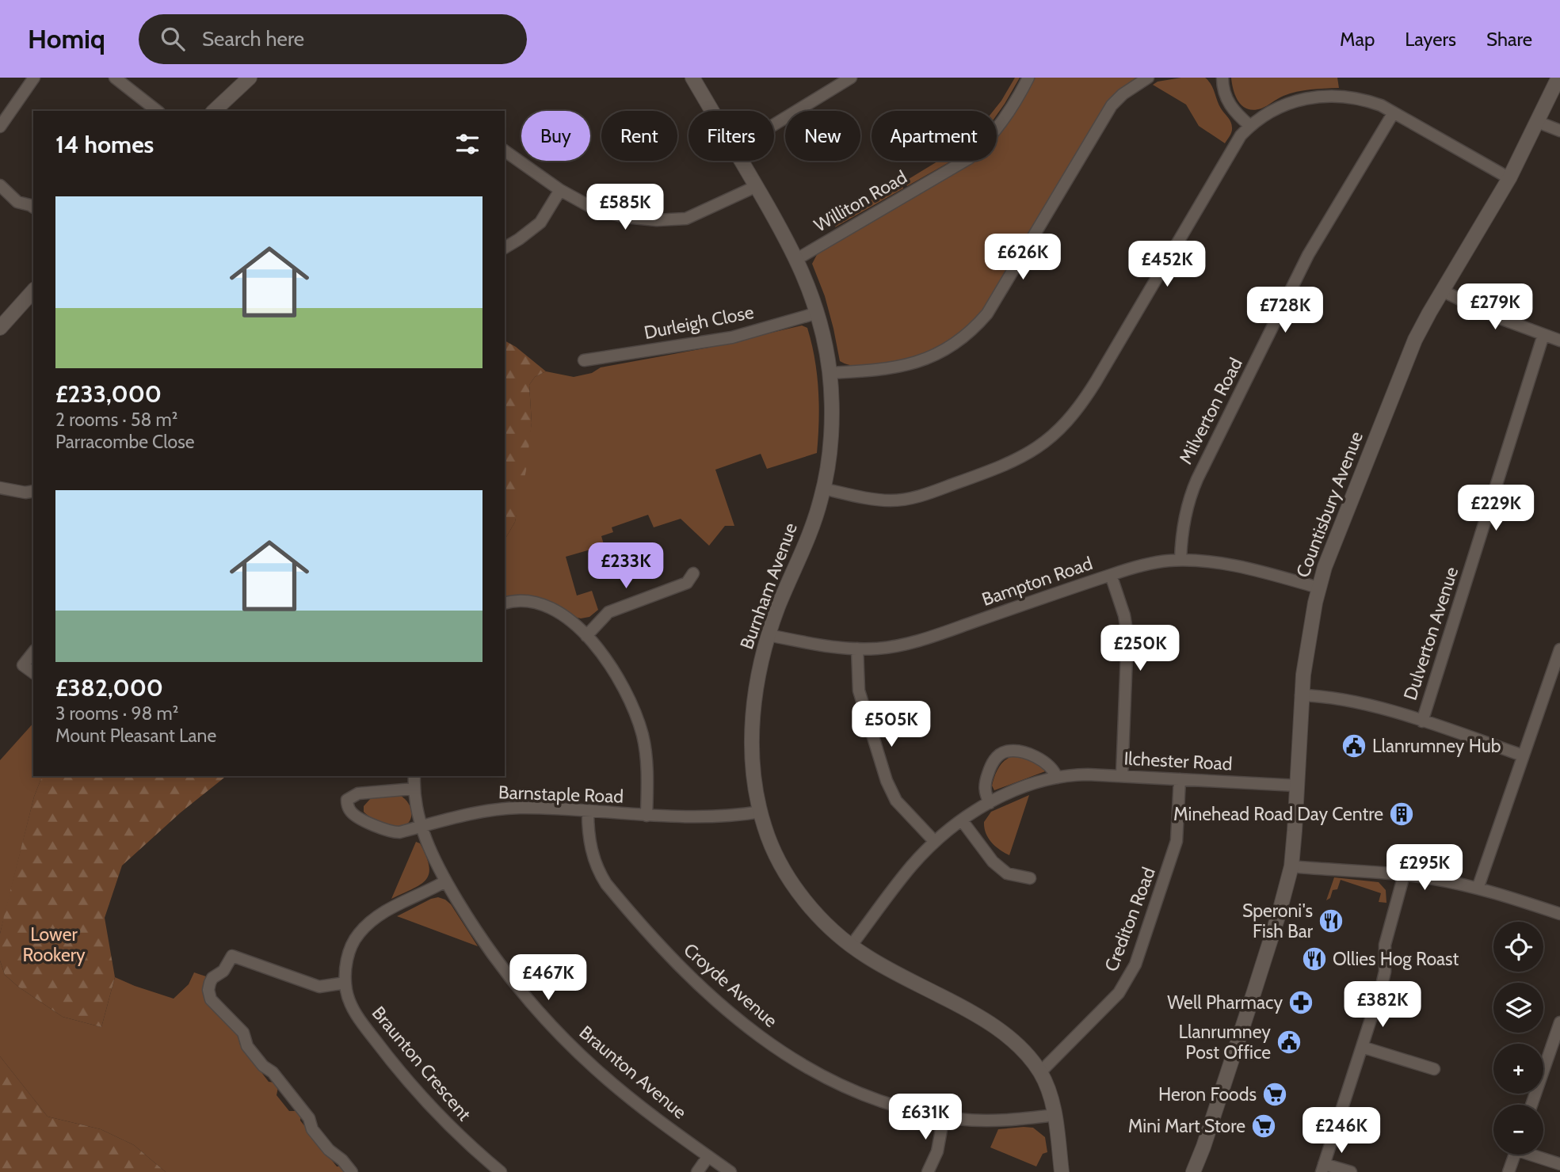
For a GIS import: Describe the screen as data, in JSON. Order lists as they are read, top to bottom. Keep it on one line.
{"streets":{"street":["Williton Road","Durleigh Close","Milverton Road","Countisbury Avenue","Bampton Road","Burnham Avenue","Dulverton Avenue","Ilchester Road","Barnstaple Road","Crediton Road","Croyde Avenue","Braunton Crescent","Braunton Avenue"]},"crossings":[["Williton Road","Burnham Avenue"],["Durleigh Close","Burnham Avenue"],["Milverton Road","Bampton Road"],["Countisbury Avenue","Bampton Road"],["Countisbury Avenue","Ilchester Road"],["Bampton Road","Burnham Avenue"],["Burnham Avenue","Ilchester Road"],["Burnham Avenue","Barnstaple Road"],["Burnham Avenue","Crediton Road"],["Burnham Avenue","Croyde Avenue"],["Ilchester Road","Crediton Road"],["Barnstaple Road","Croyde Avenue"],["Barnstaple Road","Braunton Avenue"],["Braunton Crescent","Braunton Avenue"]],"parks":["Lower Rookery"],"places":{"public building":["Llanrumney Hub","Llanrumney Post Office"],"building":["Minehead Road Day Centre"],"restaurant":["Speroni's Fish Bar","Ollies Hog Roast"],"pharmacy":["Well Pharmacy"],"supermarket":["Heron Foods","Mini Mart Store"]},"page":{"header":"Homiq","search":"Search here","nav":["Map","Layers","Share"],"chip":["Buy","Rent","Filters","New","Apartment"],"heading":"14 homes","list":[{"name":"£233,000","note":"2 rooms · 58 m² · Parracombe Close"},{"name":"£382,000","note":"3 rooms · 98 m² · Mount Pleasant Lane"}],"price":["£585K","£626K","£452K","£279K","£728K","£229K","£233K","£250K","£505K","£295K","£467K","£382K","£631K","£246K"],"map_buttons":["+","−"]}}
